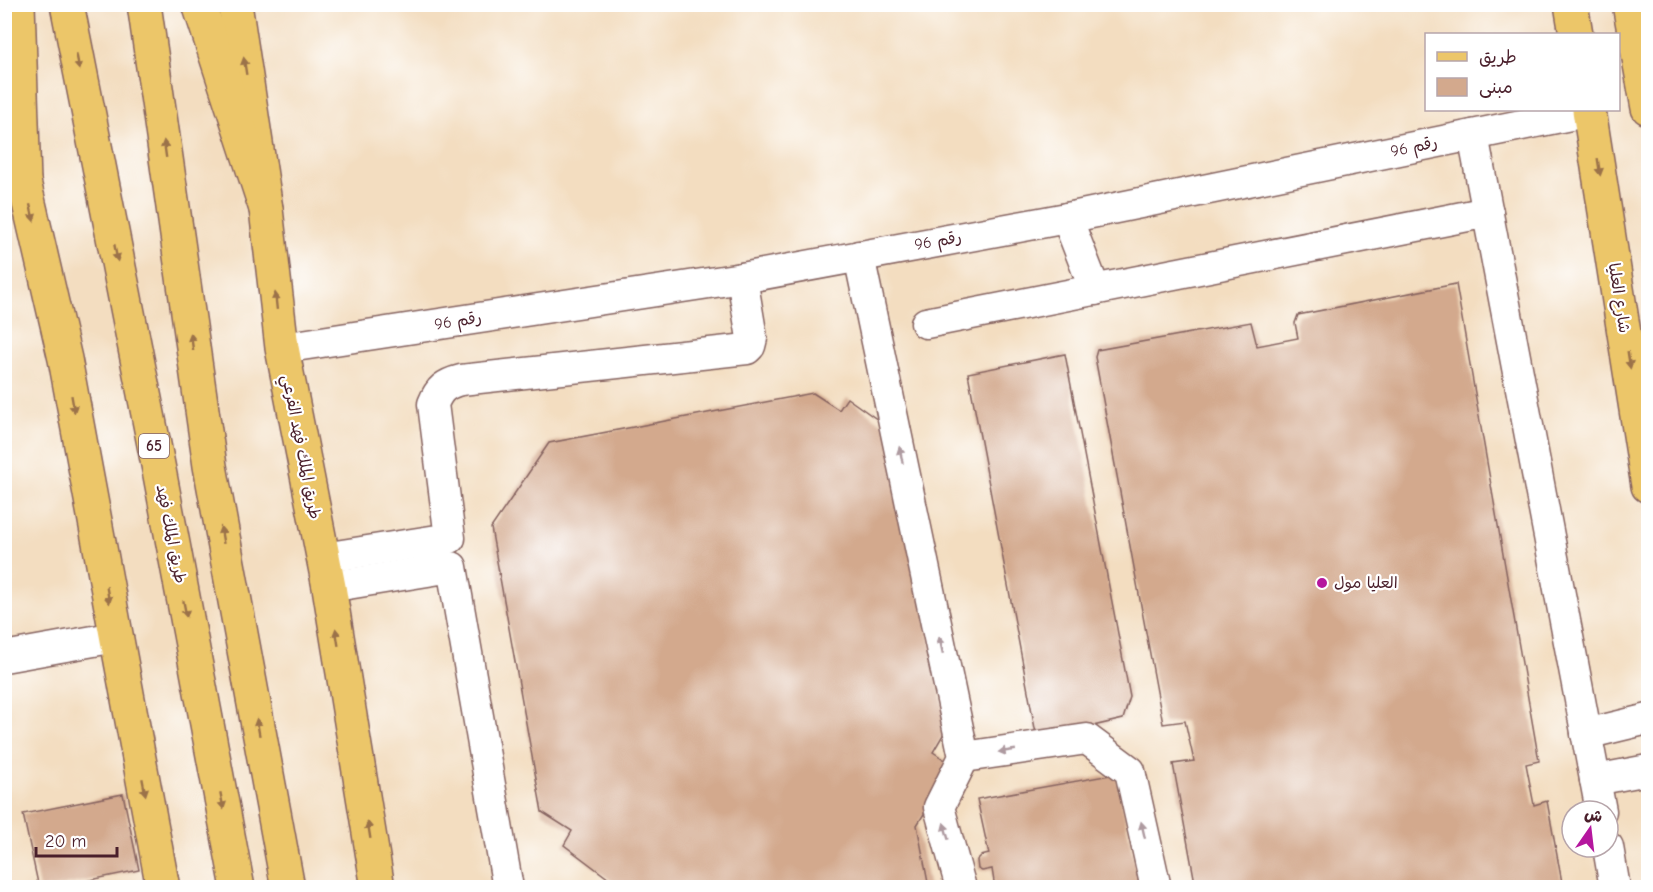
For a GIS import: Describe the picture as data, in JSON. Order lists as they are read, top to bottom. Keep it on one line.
{"streets":{"main road":["شارع العليا","65","طريق الملك فهد الفرعي","طريق الملك فهد"],"street":["رقم 96"]},"crossings":[["رقم 96","طريق الملك فهد الفرعي"]],"one_way":["شارع العليا"],"places":["العليا مول"],"legend":["طريق","مبنى"],"scale_bar":"20 m","north":"top"}
